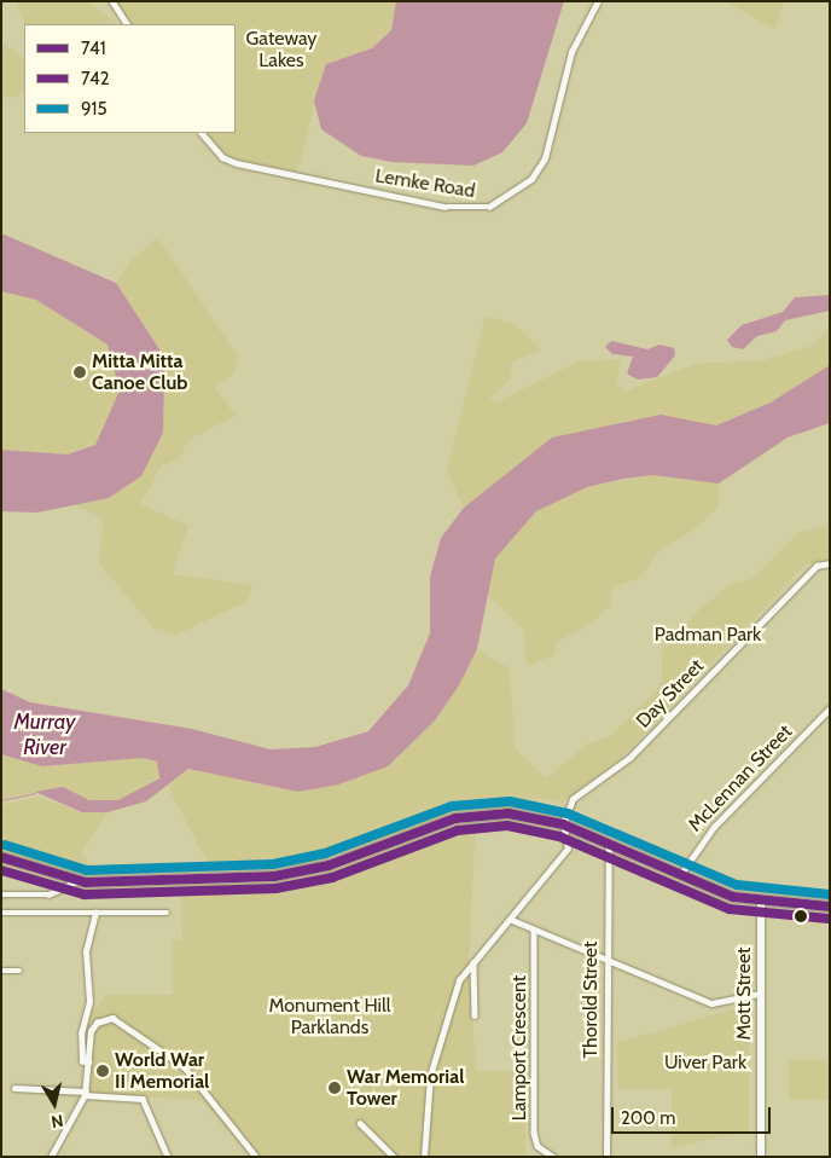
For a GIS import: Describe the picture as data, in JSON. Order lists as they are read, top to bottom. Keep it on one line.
{"streets":{"street":["Lemke Road","Day Street","McLennan Street","Mott Street","Thorold Street","Lamport Crescent"]},"water":["Murray River"],"parks":["Gateway Lakes","Padman Park","Monument Hill Parklands","Uiver Park"],"places":["Mitta Mitta Canoe Club","World War II Memorial","War Memorial Tower"],"lines":["transit line 915","transit line 741","transit line 742"],"legend":["741","742","915"],"scale_bar":"200 m","north":"bottom"}
